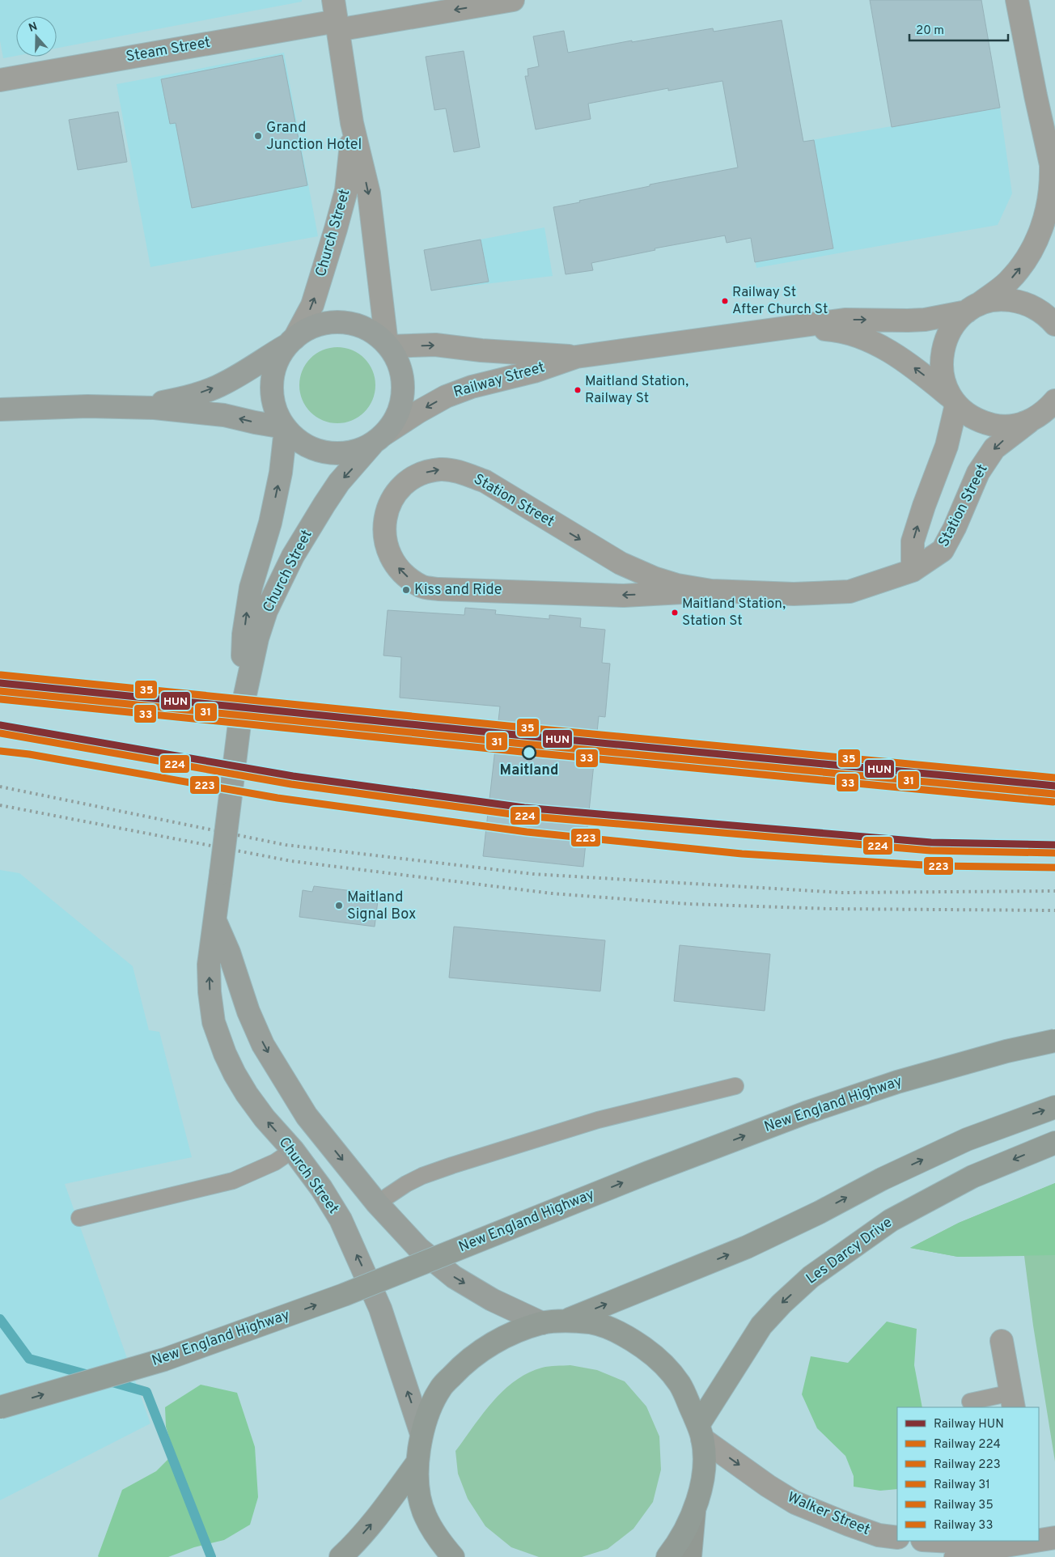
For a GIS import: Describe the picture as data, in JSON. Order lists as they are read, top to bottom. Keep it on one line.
{"streets":{"highway":["New England Highway","Les Darcy Drive"],"main road":["Church Street"],"street":["Steam Street","Railway Street","Station Street","Walker Street"]},"crossings":[["Steam Street","Church Street"],["Church Street","Railway Street"],["Railway Street","Station Street"],["Les Darcy Drive","Walker Street"]],"one_way":["Walker Street"],"places":["Grand Junction Hotel","Railway St After Church St","Maitland Station, Railway St","Kiss and Ride","Maitland Station, Station St","Maitland","Maitland Signal Box"],"lines":["rail line 35","rail line HUN","rail line 31","rail line 33","rail line 224","rail line 223"],"legend":["Railway HUN","Railway 224","Railway 223","Railway 31","Railway 35","Railway 33"],"scale_bar":"20 m","north":"top"}
